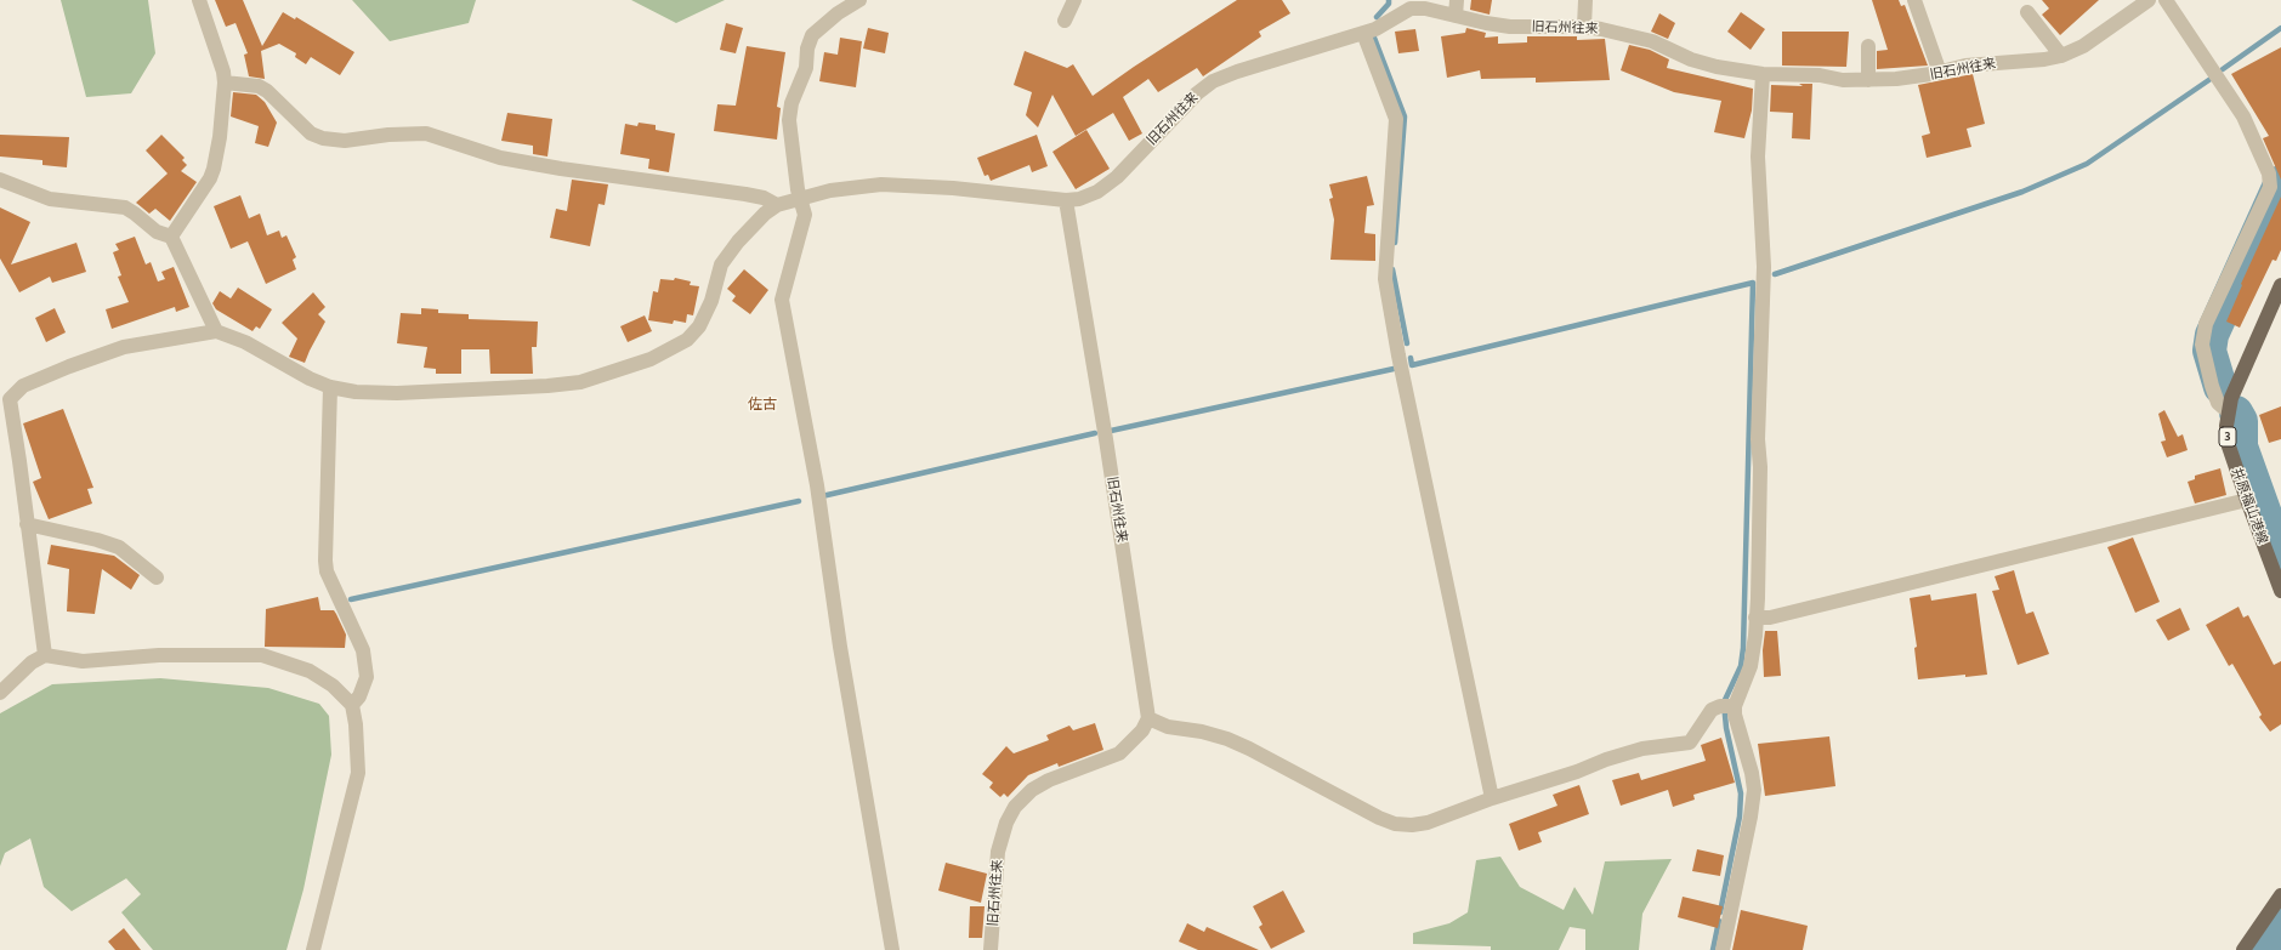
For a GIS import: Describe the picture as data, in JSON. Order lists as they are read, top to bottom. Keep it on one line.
{"streets":{"main road":["3","井原福山港線"],"street":["旧石州往来"]},"districts":["佐古"]}
